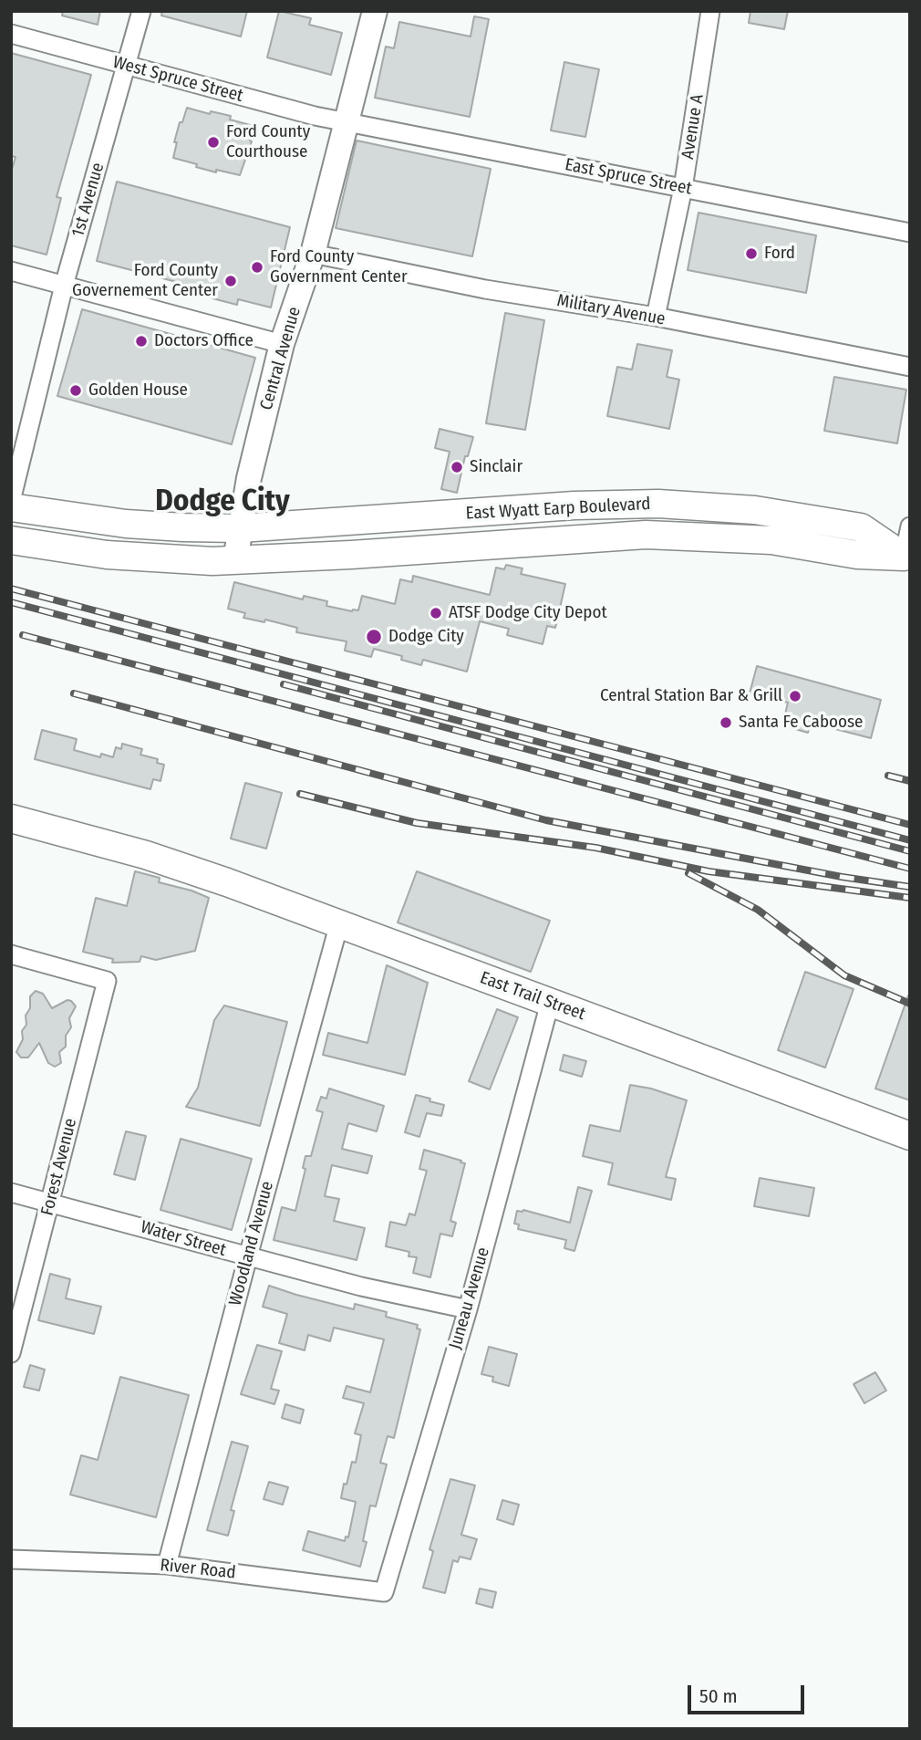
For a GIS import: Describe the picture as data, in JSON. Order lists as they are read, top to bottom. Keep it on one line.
{"streets":{"main road":["East Wyatt Earp Boulevard","East Trail Street"],"street":["West Spruce Street","Avenue A","East Spruce Street","1st Avenue","Military Avenue","Central Avenue","Forest Avenue","Water Street","Woodland Avenue","Juneau Avenue","River Road"]},"crossings":[["West Spruce Street","East Spruce Street"],["West Spruce Street","1st Avenue"],["West Spruce Street","Central Avenue"],["Avenue A","East Spruce Street"],["Avenue A","Military Avenue"],["East Spruce Street","Central Avenue"],["Military Avenue","Central Avenue"],["Central Avenue","East Wyatt Earp Boulevard"],["East Trail Street","Woodland Avenue"],["East Trail Street","Juneau Avenue"],["Forest Avenue","Water Street"],["Water Street","Woodland Avenue"],["Water Street","Juneau Avenue"],["Woodland Avenue","River Road"],["Juneau Avenue","River Road"]],"districts":["Dodge City"],"places":["Ford County Courthouse","Ford","Ford County Government Center","Ford County Governement Center","Doctors Office","Golden House","Sinclair","ATSF Dodge City Depot","Dodge City","Central Station Bar & Grill","Santa Fe Caboose"],"scale_bar":"50 m"}
